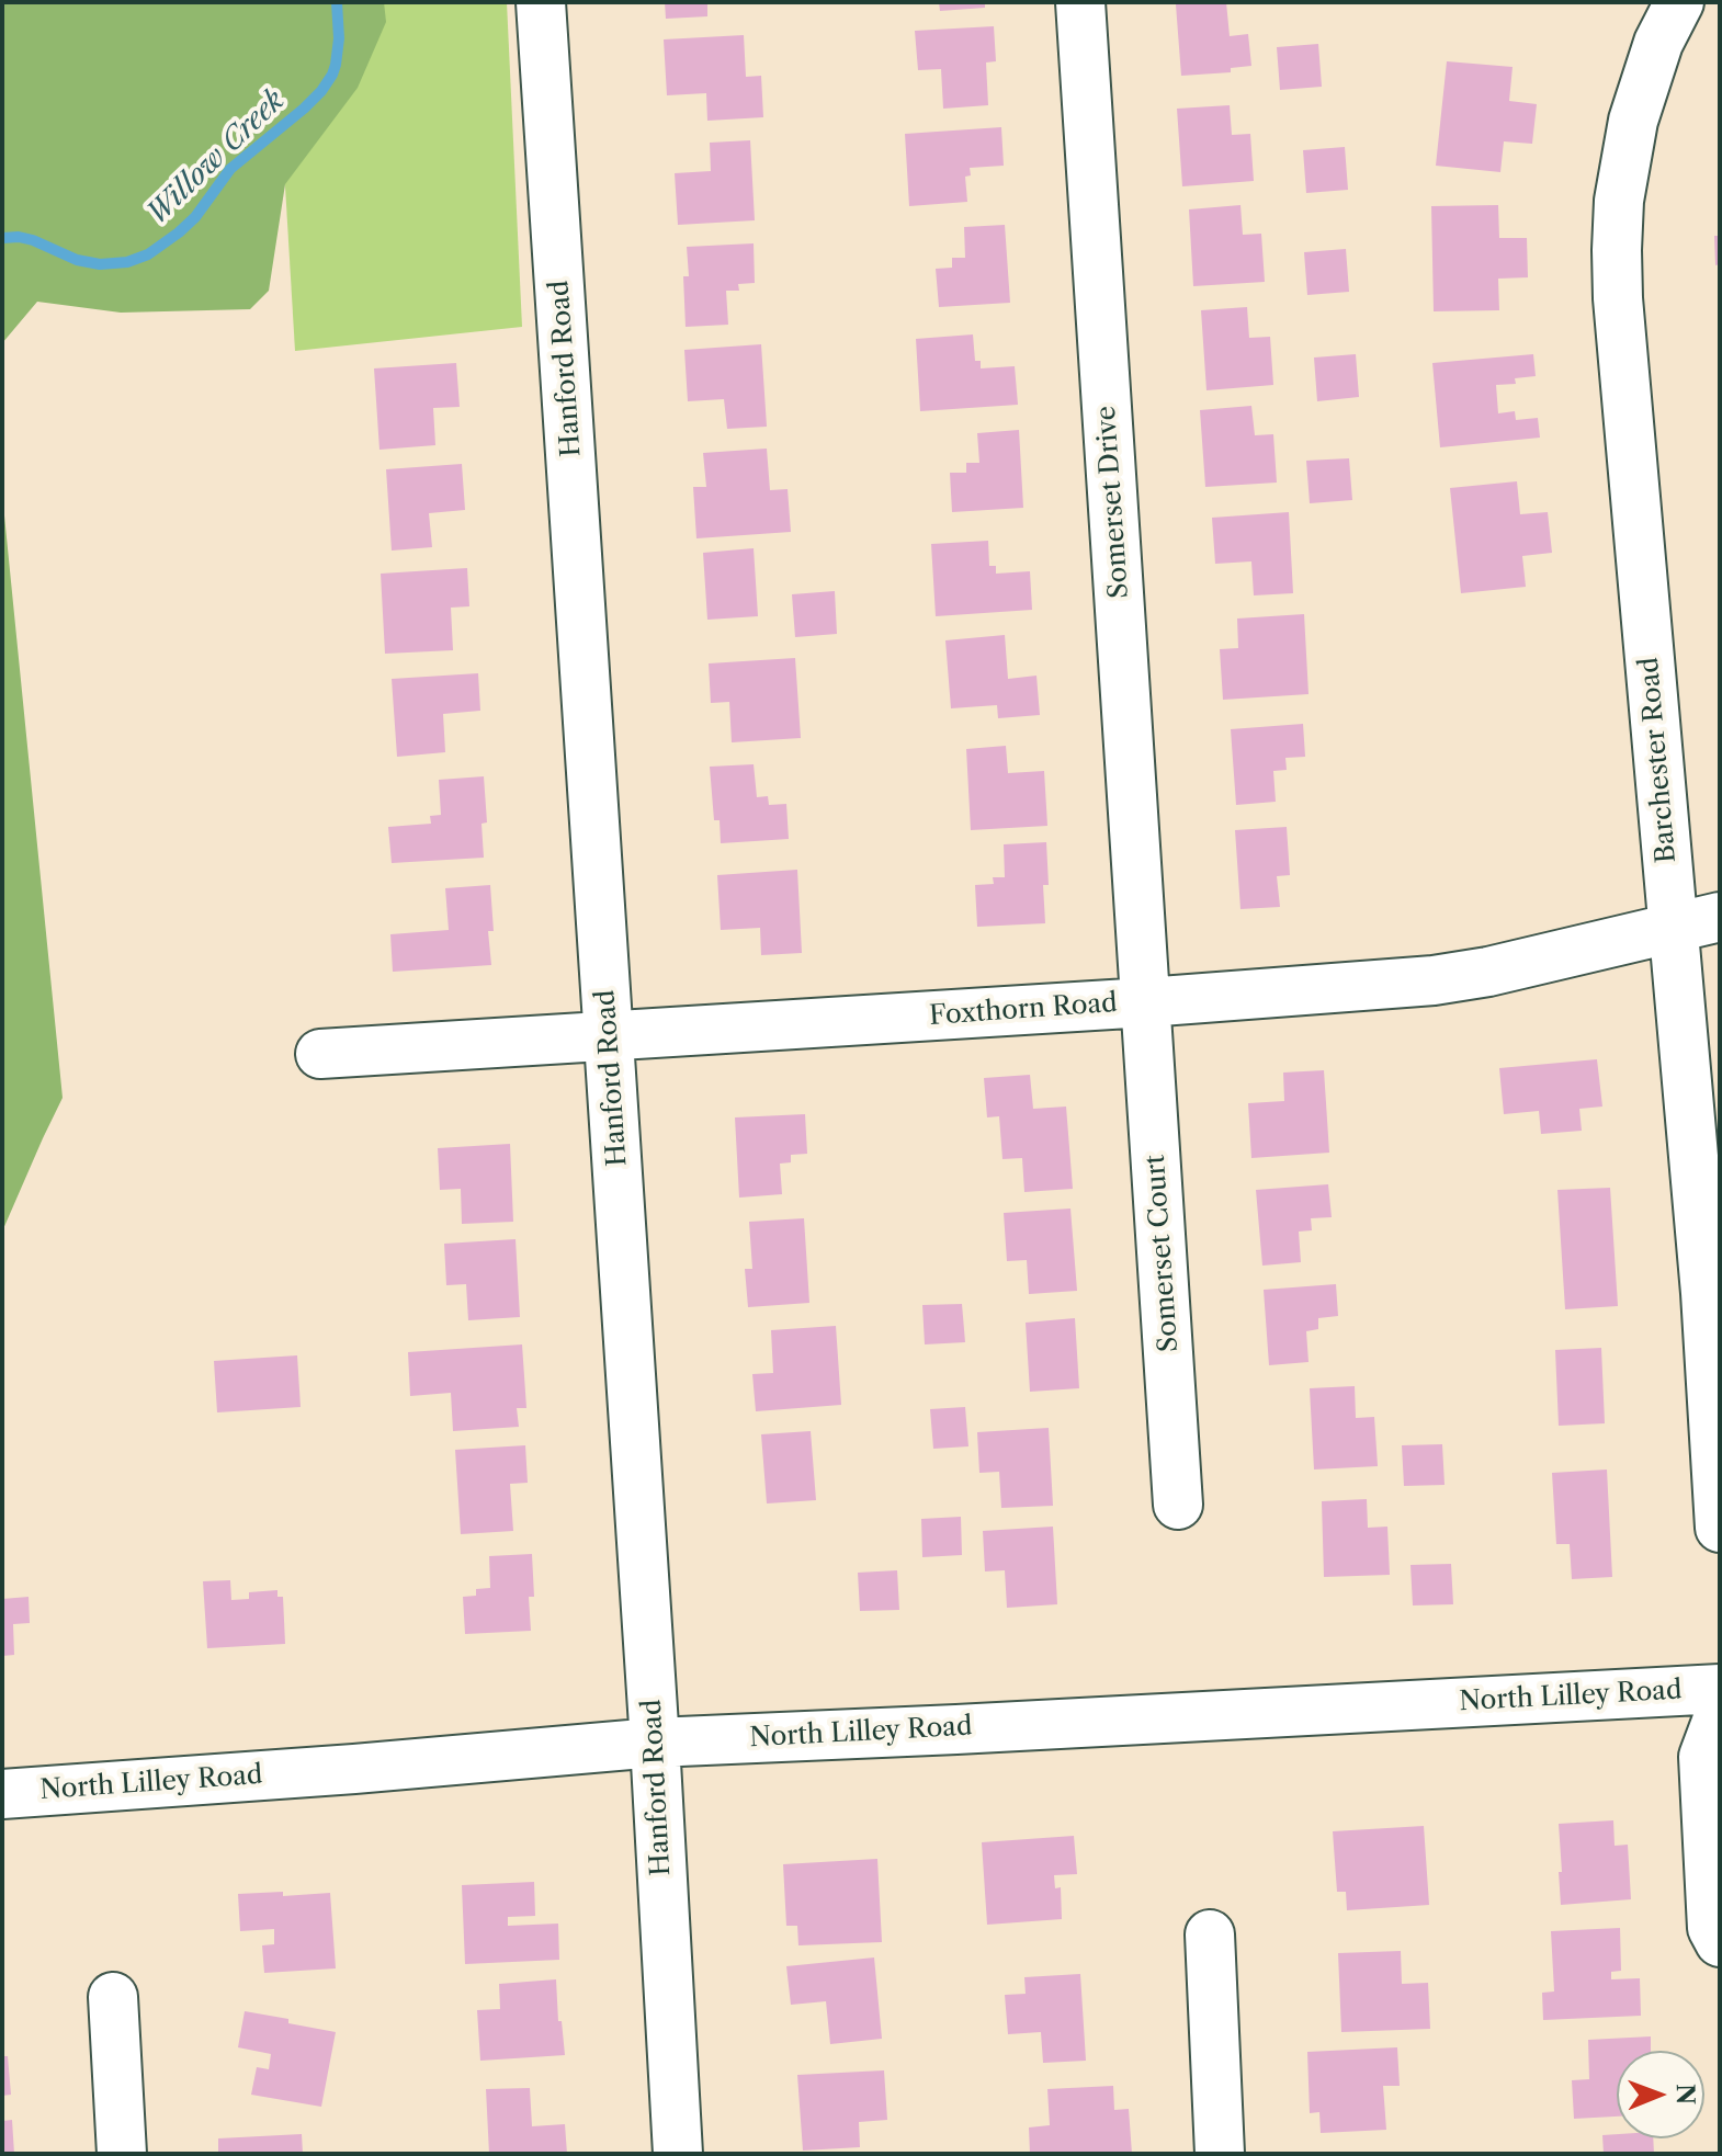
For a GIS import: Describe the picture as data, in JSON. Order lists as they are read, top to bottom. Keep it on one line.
{"streets":{"street":["Hanford Road","Somerset Drive","Barchester Road","Foxthorn Road","Somerset Court","North Lilley Road"]},"crossings":[["Hanford Road","Foxthorn Road"],["Hanford Road","North Lilley Road"],["Somerset Drive","Foxthorn Road"],["Somerset Drive","Somerset Court"],["Barchester Road","Foxthorn Road"],["Foxthorn Road","Somerset Court"]],"water":["Willow Creek"],"north":"right"}
